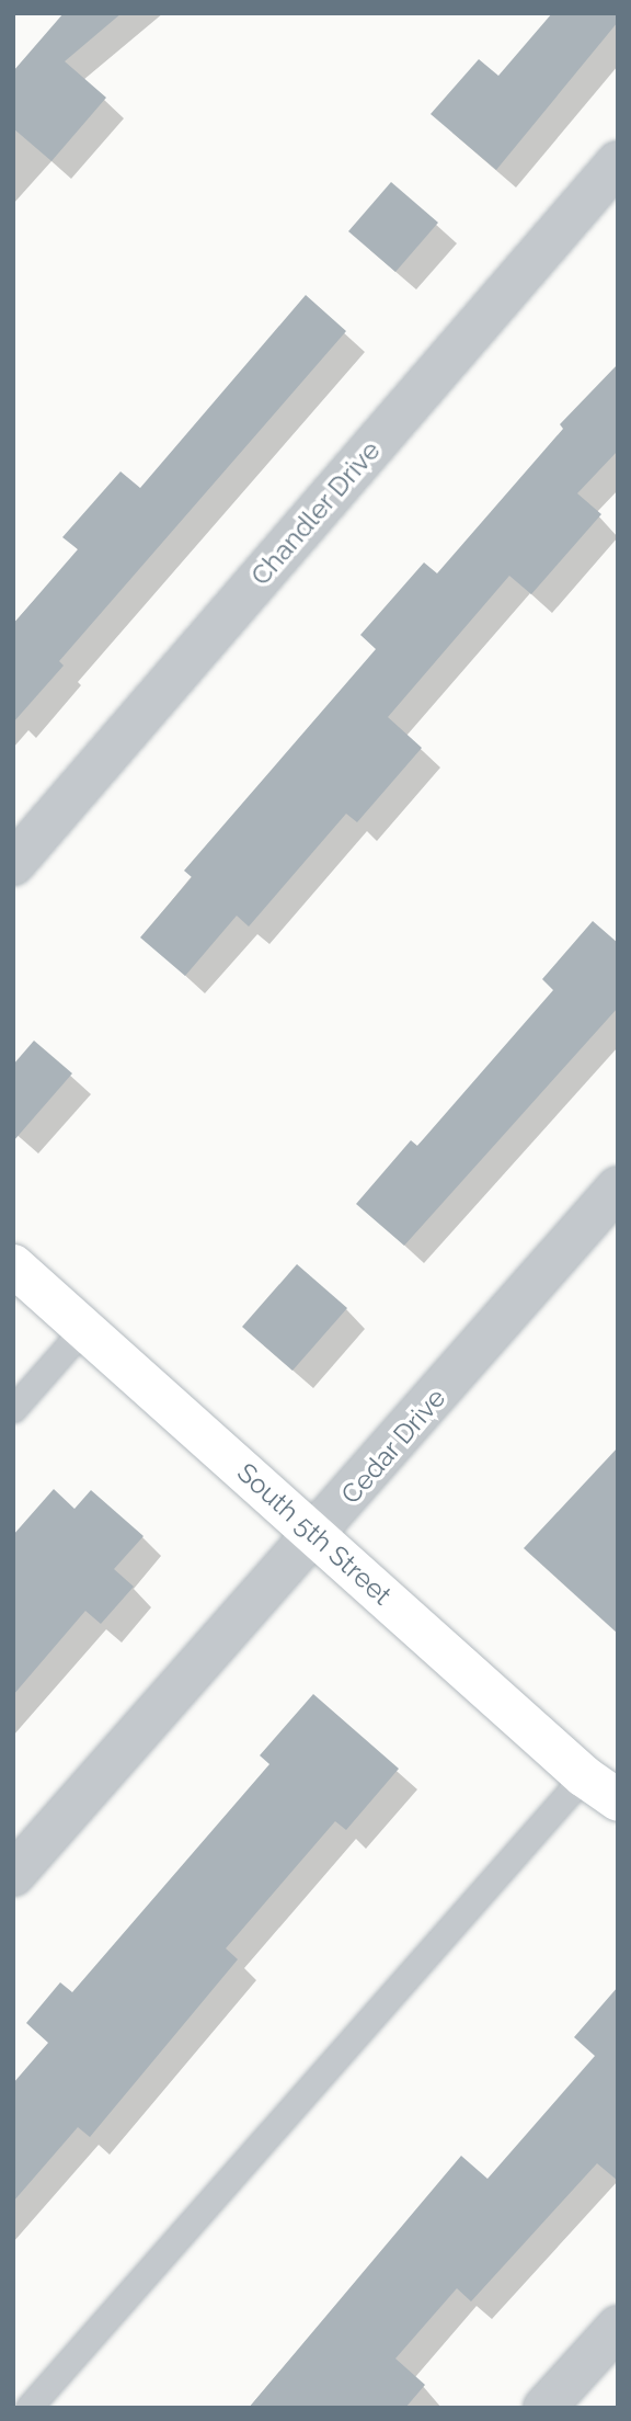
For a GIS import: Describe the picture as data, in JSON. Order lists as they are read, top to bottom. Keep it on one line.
{"streets":{"street":["Chandler Drive","Cedar Drive","South 5th Street"]},"crossings":[["Cedar Drive","South 5th Street"]]}
